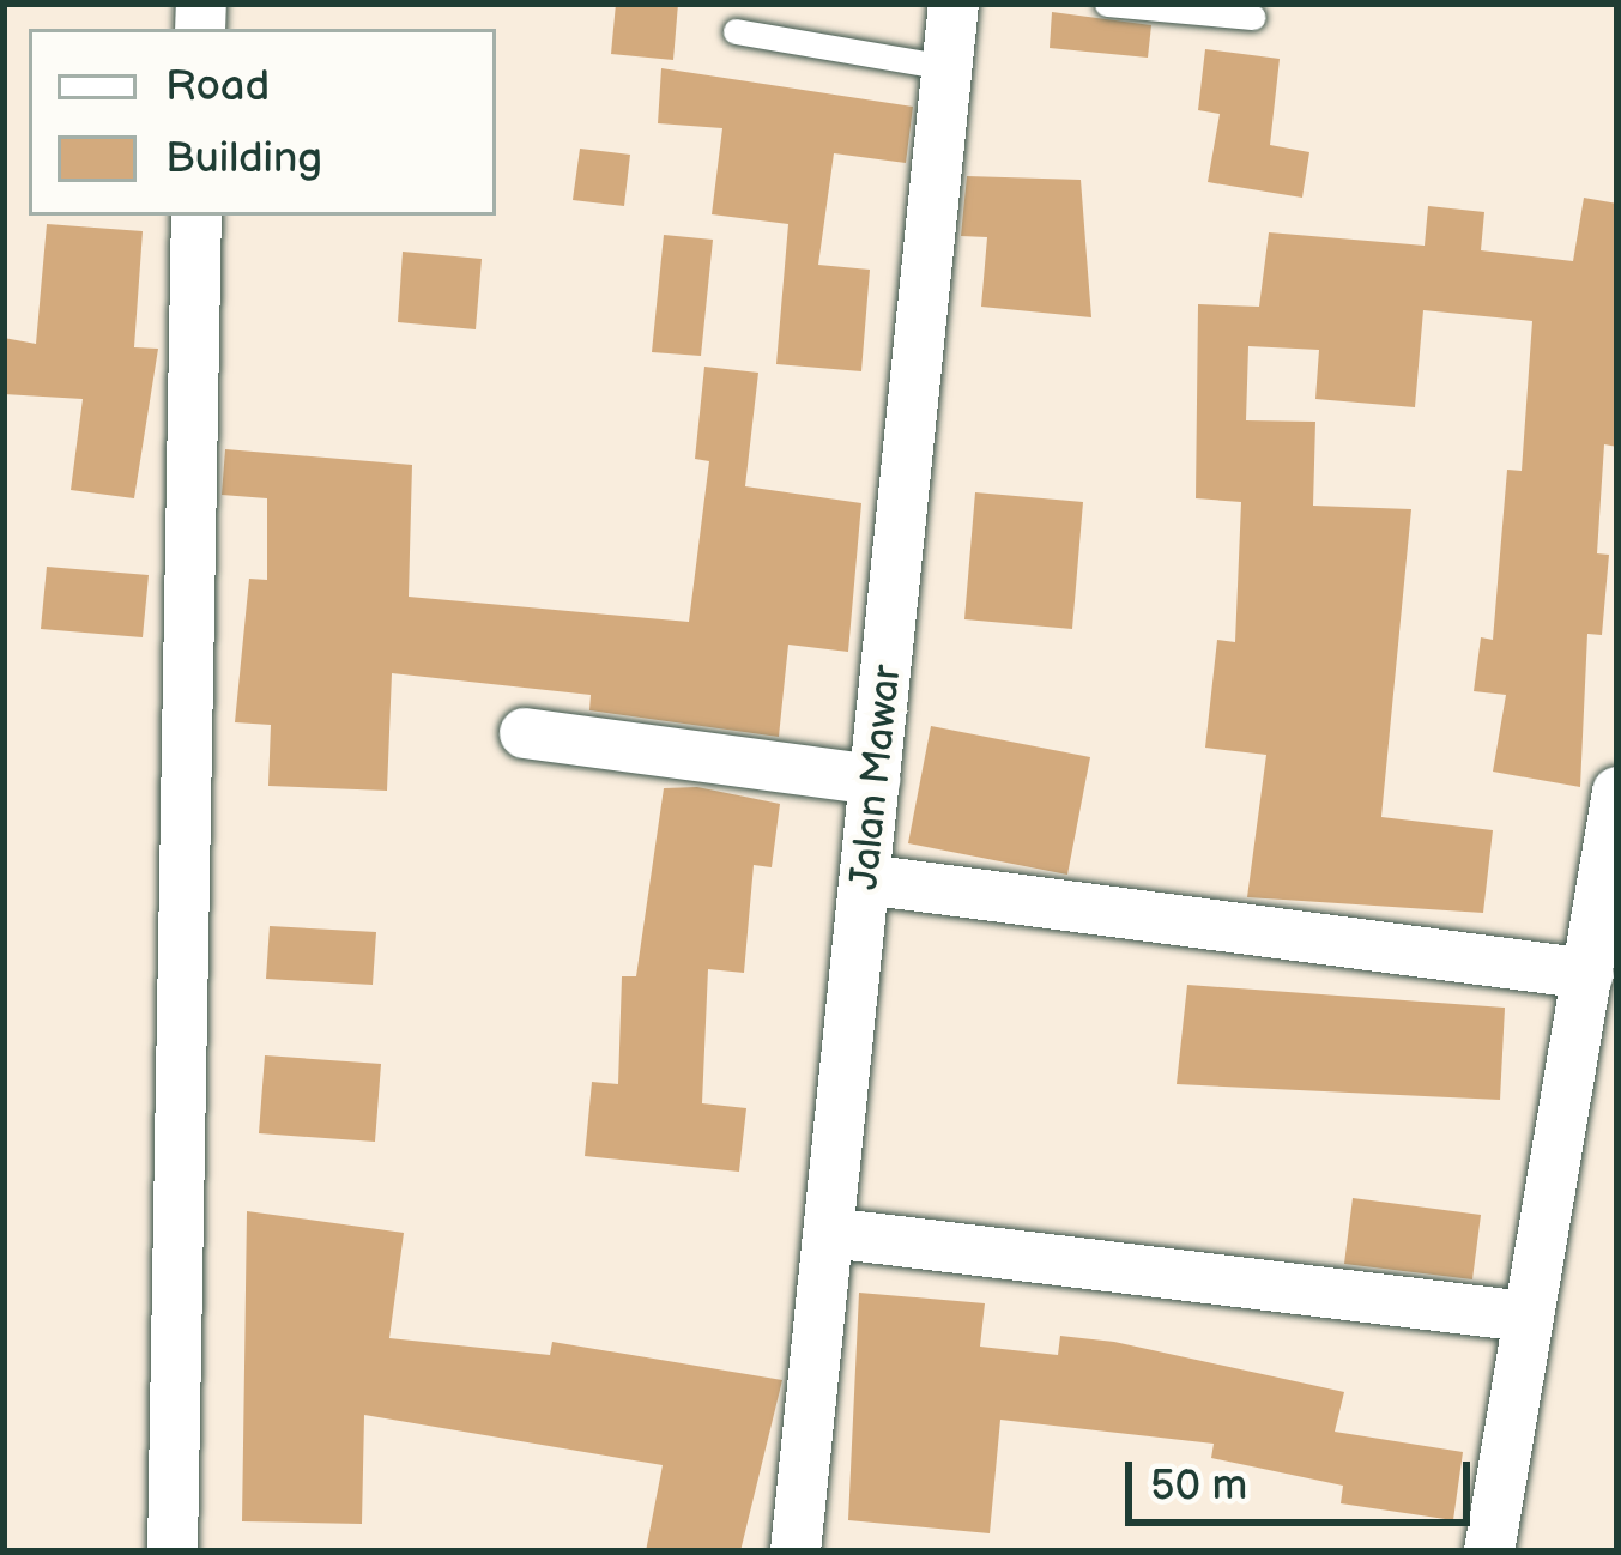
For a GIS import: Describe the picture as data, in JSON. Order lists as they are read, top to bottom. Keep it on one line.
{"streets":{"street":["Jalan Mawar"]},"legend":["Road","Building"],"scale_bar":"50 m"}
